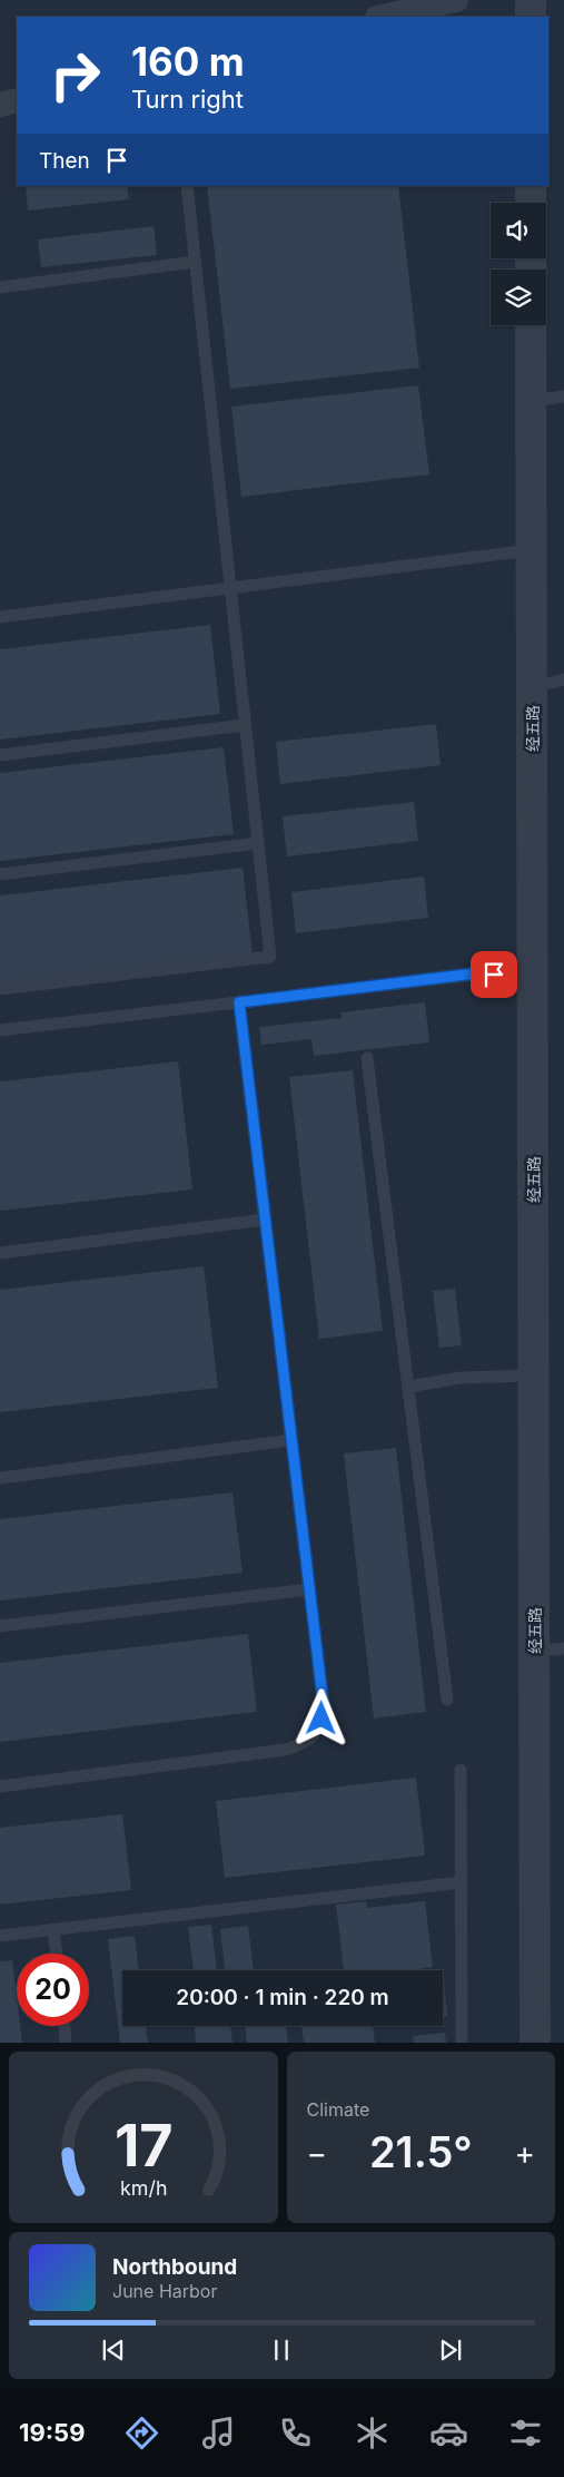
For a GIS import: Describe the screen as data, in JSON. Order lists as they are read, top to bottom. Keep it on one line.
{"streets":{"street":["经五路"]},"page":{"turn":["160 m","Turn right"],"then":"Then","limit":"20","trip":"20:00 · 1 min · 220 m","tile":"Climate","heat":["−","21.5°","+"],"song":["Northbound","June Harbor"],"tabs":"19:59","gauge":["17","km/h"]}}
